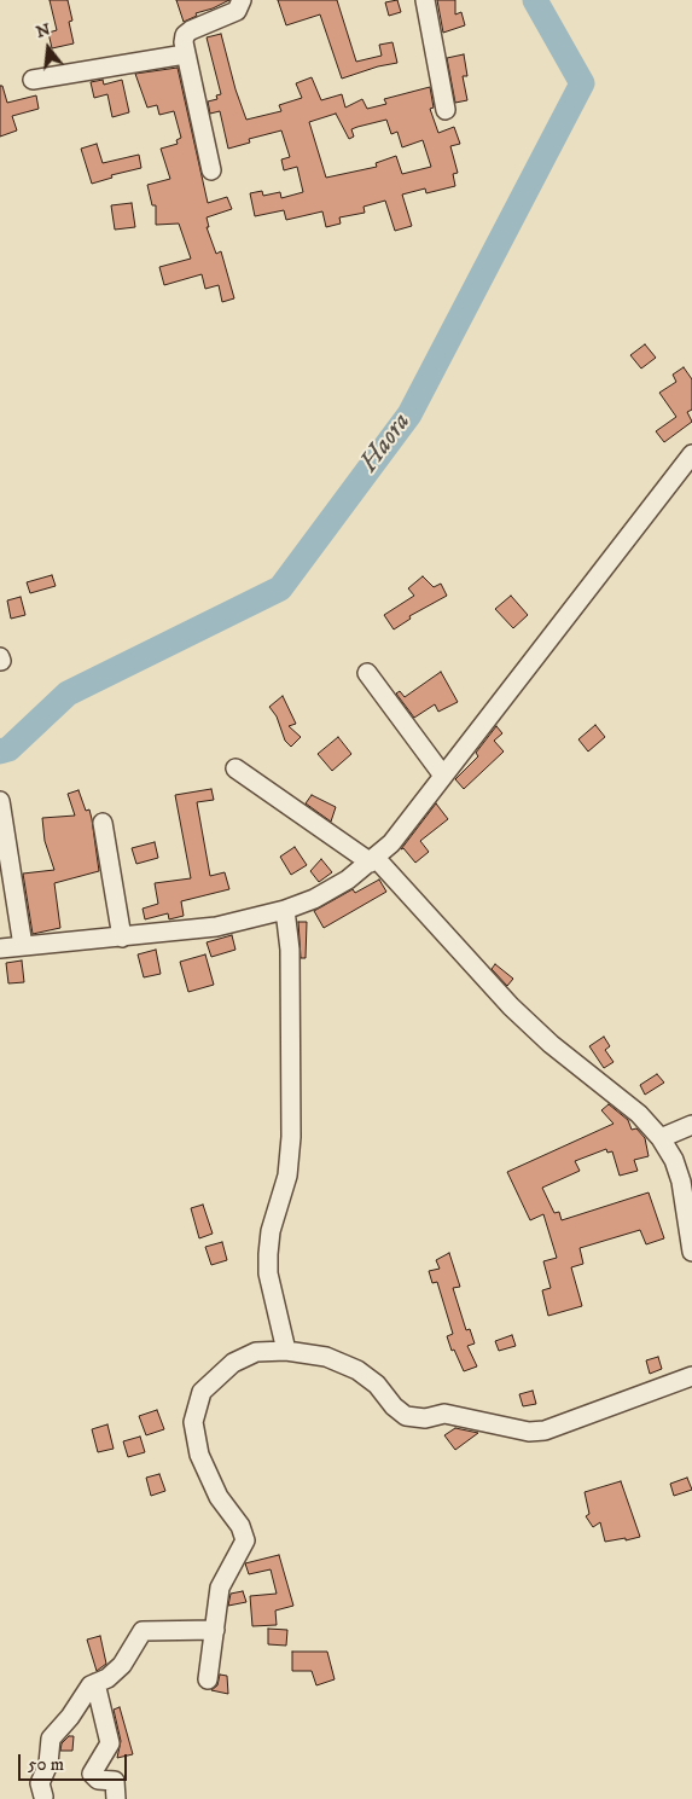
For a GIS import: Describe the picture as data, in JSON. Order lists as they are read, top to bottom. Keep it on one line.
{"water":["Haora"],"scale_bar":"50 m","north":"top"}
